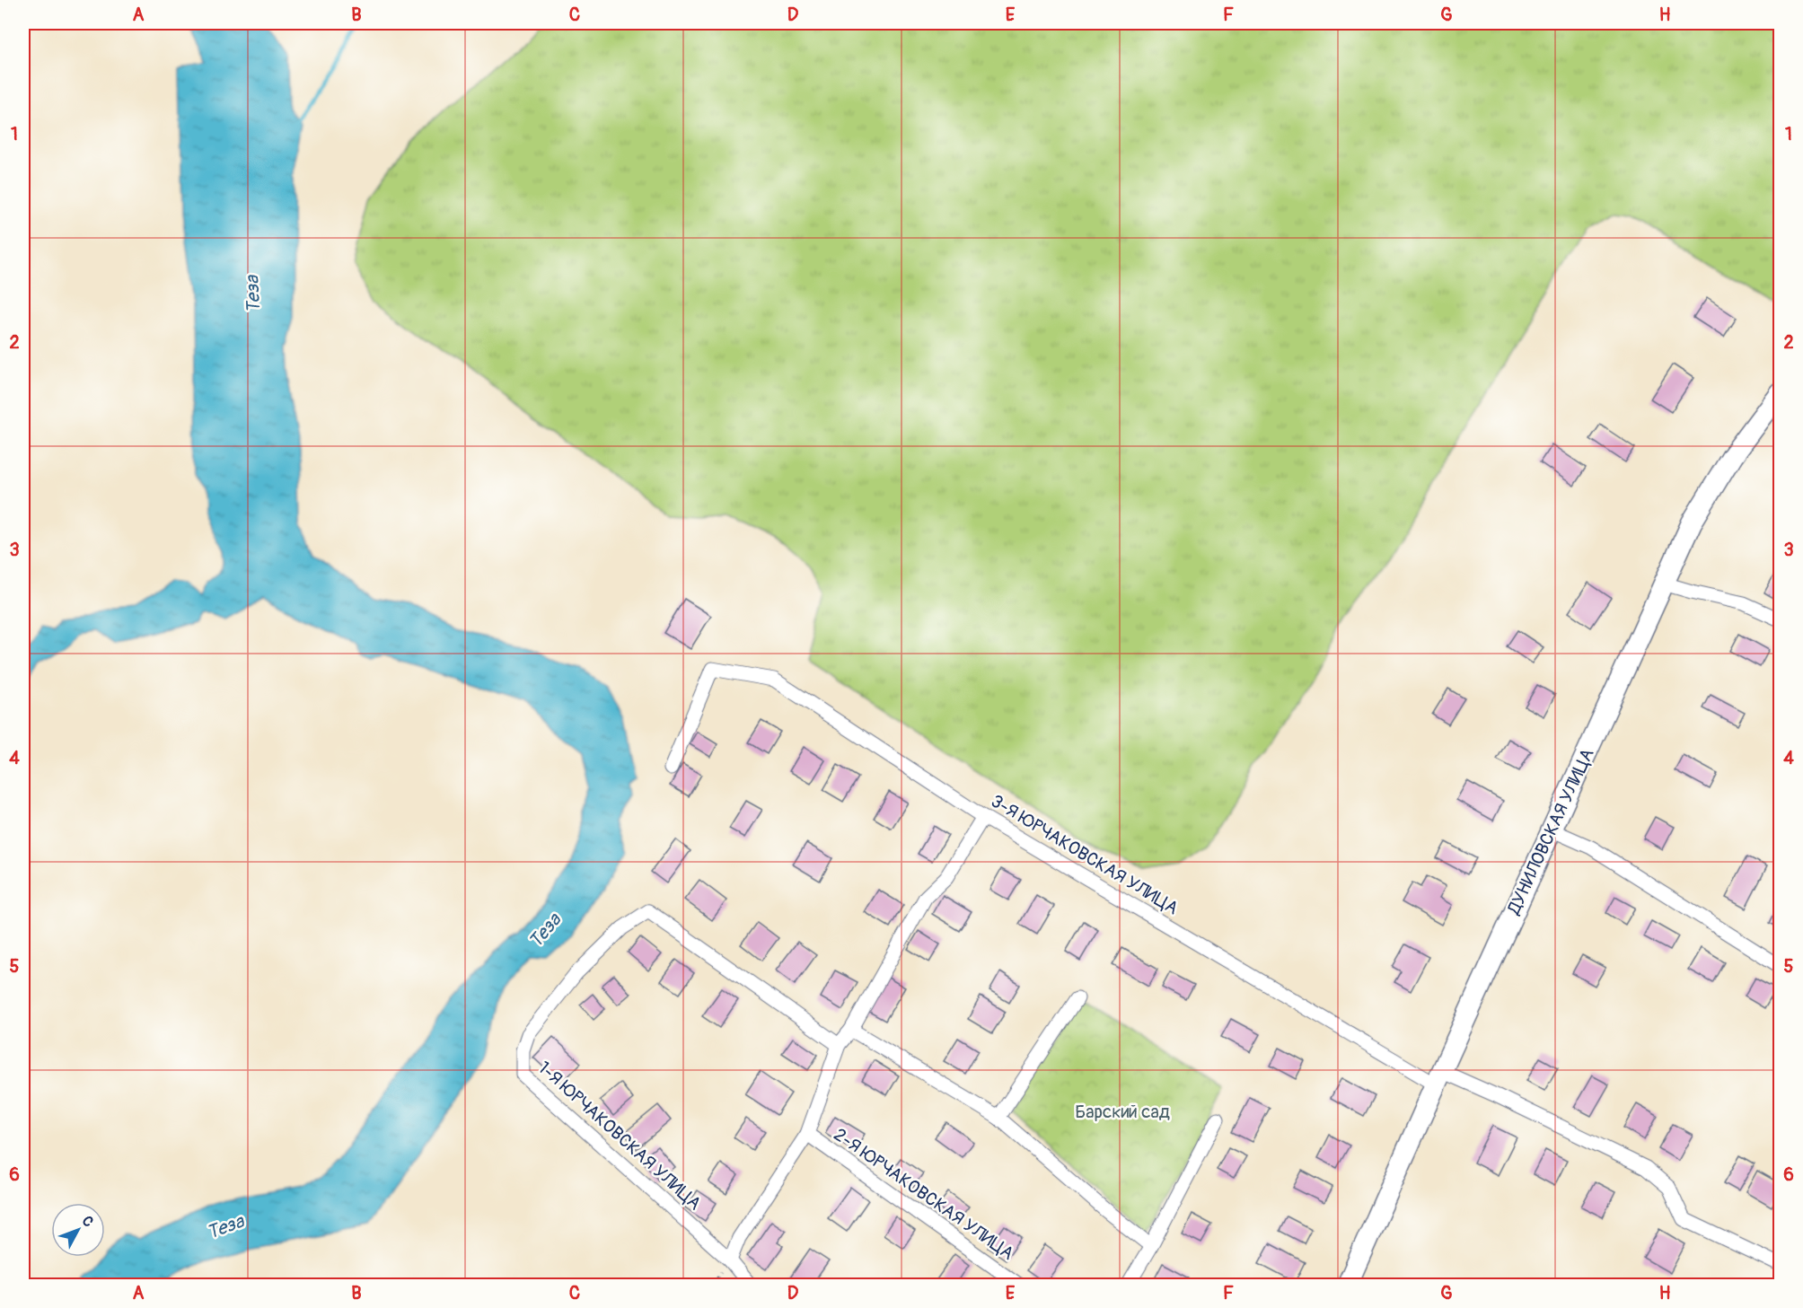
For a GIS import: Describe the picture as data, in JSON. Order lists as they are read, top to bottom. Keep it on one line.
{"streets":{"main road":["ДУНИЛОВСКАЯ УЛИЦА"],"street":["3-Я ЮРЧАКОВСКАЯ УЛИЦА","1-Я ЮРЧАКОВСКАЯ УЛИЦА","2-Я ЮРЧАКОВСКАЯ УЛИЦА"]},"crossings":[["ДУНИЛОВСКАЯ УЛИЦА","3-Я ЮРЧАКОВСКАЯ УЛИЦА"]],"water":["Теза"],"parks":["Барский сад"],"north":"top right","grid":{"columns":["A","B","C","D","E","F","G","H"],"rows":["1","2","3","4","5","6"]}}
